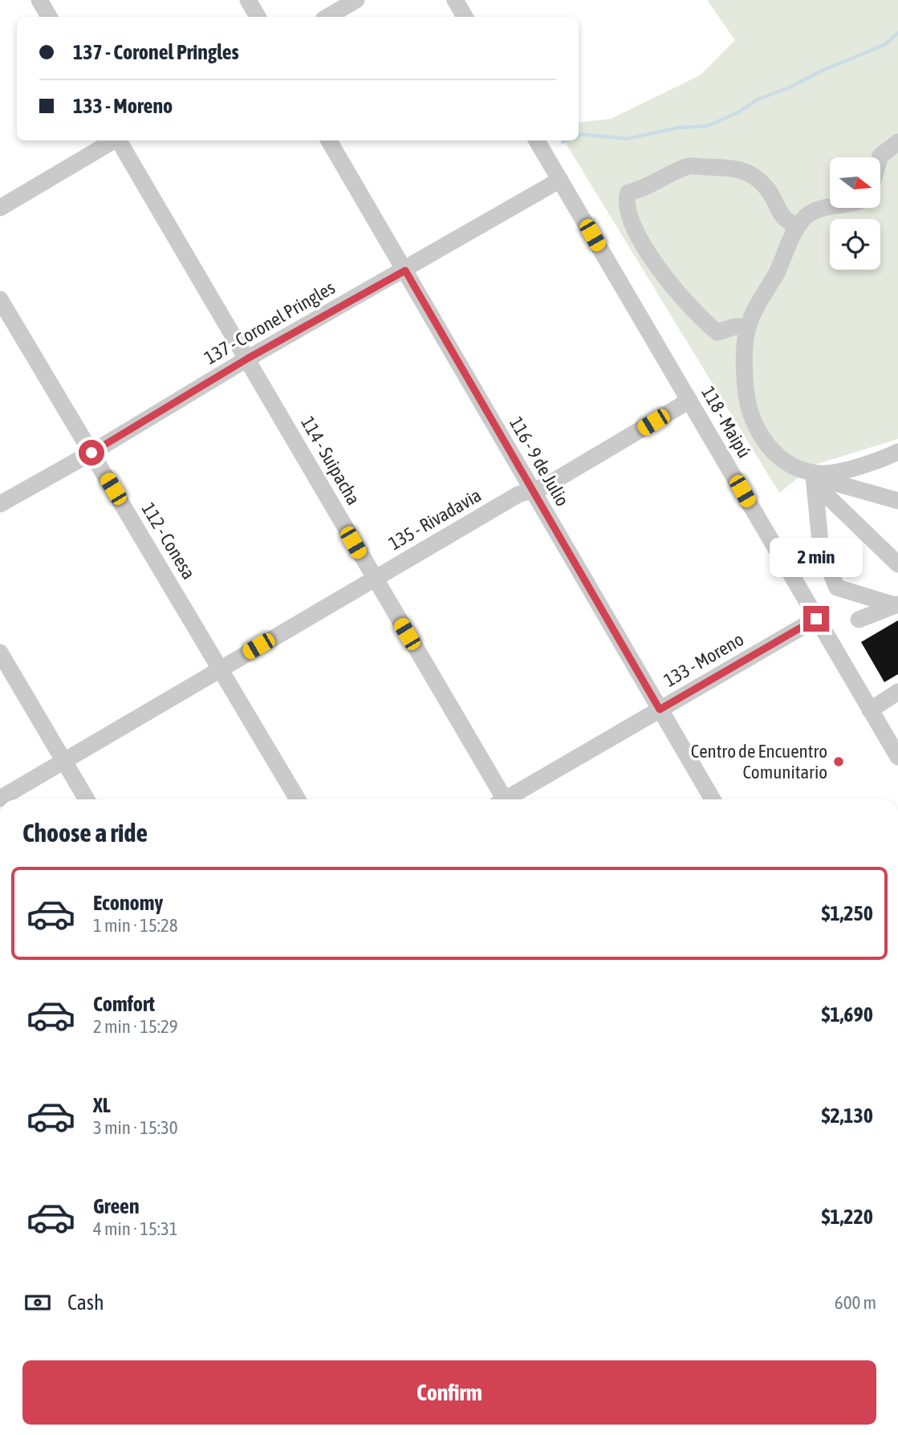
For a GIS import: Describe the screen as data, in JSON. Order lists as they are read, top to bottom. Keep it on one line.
{"streets":{"street":["137 - Coronel Pringles","118 - Maipú","114 - Suipacha","116 - 9 de Julio","135 - Rivadavia","112 - Conesa","133 - Moreno"]},"crossings":[["137 - Coronel Pringles","118 - Maipú"],["137 - Coronel Pringles","114 - Suipacha"],["137 - Coronel Pringles","116 - 9 de Julio"],["137 - Coronel Pringles","112 - Conesa"],["118 - Maipú","135 - Rivadavia"],["118 - Maipú","133 - Moreno"],["114 - Suipacha","135 - Rivadavia"],["116 - 9 de Julio","135 - Rivadavia"],["116 - 9 de Julio","133 - Moreno"],["135 - Rivadavia","112 - Conesa"]],"places":["Centro de Encuentro Comunitario"],"north":"right","page":{"banner":["137 - Coronel Pringles","133 - Moreno"],"bubble":"2 min","heading":"Choose a ride","list":[{"name":"Economy","note":"1 min · 15:28","value":"$1,250"},{"name":"Comfort","note":"2 min · 15:29","value":"$1,690"},{"name":"XL","note":"3 min · 15:30","value":"$2,130"},{"name":"Green","note":"4 min · 15:31","value":"$1,220"}],"pay":["Cash","600 m"],"buttons":"Confirm"}}
